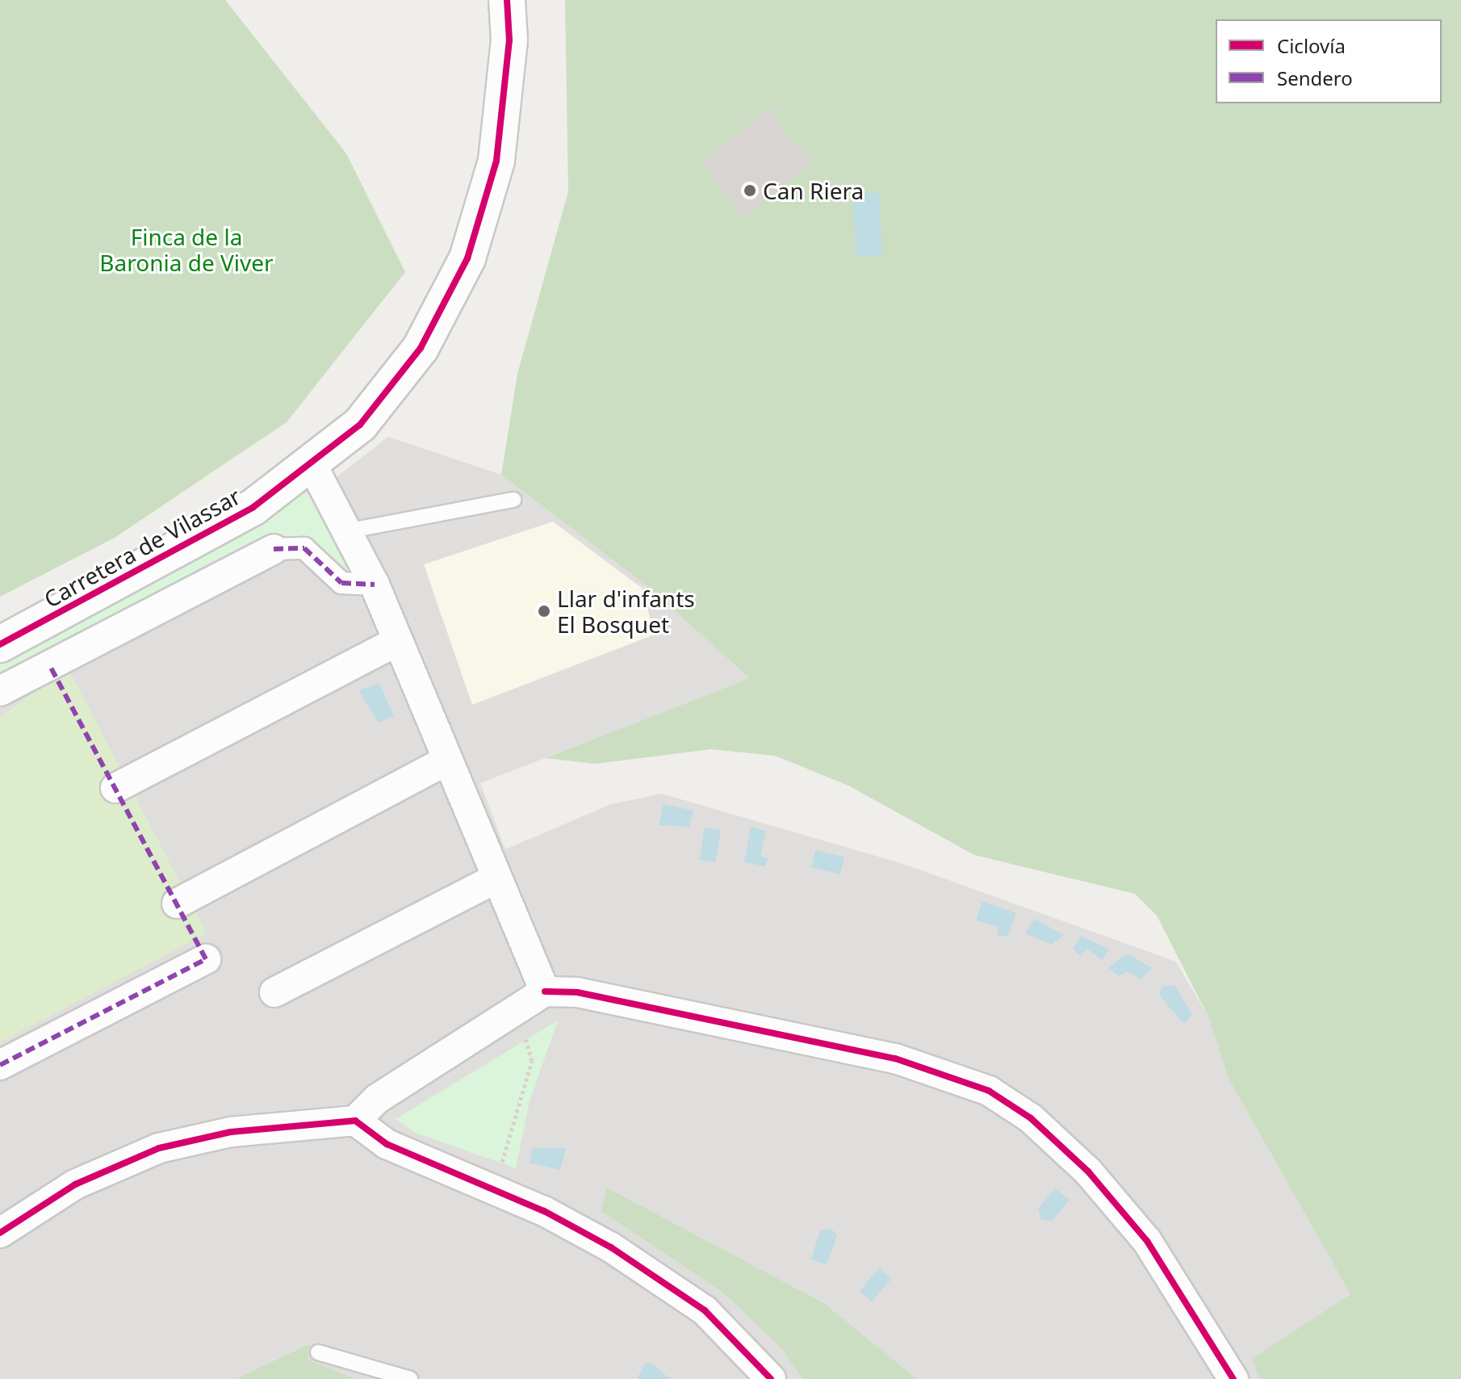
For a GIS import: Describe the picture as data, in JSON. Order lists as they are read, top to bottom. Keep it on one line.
{"streets":{"street":["Carretera de Vilassar"]},"parks":["Finca de la Baronia de Viver"],"places":["Can Riera","Llar d'infants El Bosquet"],"legend":["Ciclovía","Sendero"]}
